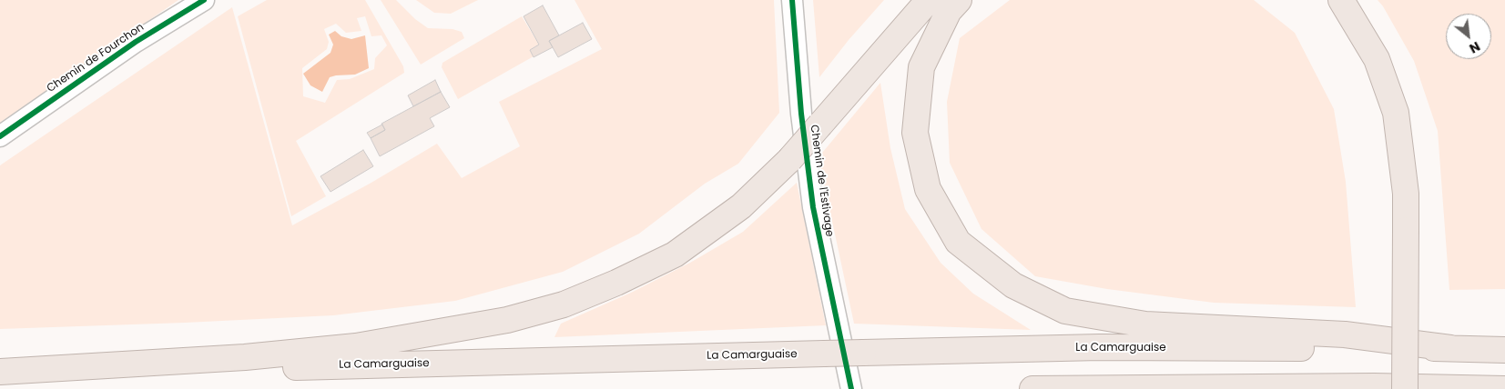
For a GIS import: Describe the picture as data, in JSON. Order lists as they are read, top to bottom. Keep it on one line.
{"streets":{"highway":["La Camarguaise"],"street":["Chemin de Fourchon","Chemin de l'Estivage"]},"north":"bottom right"}
